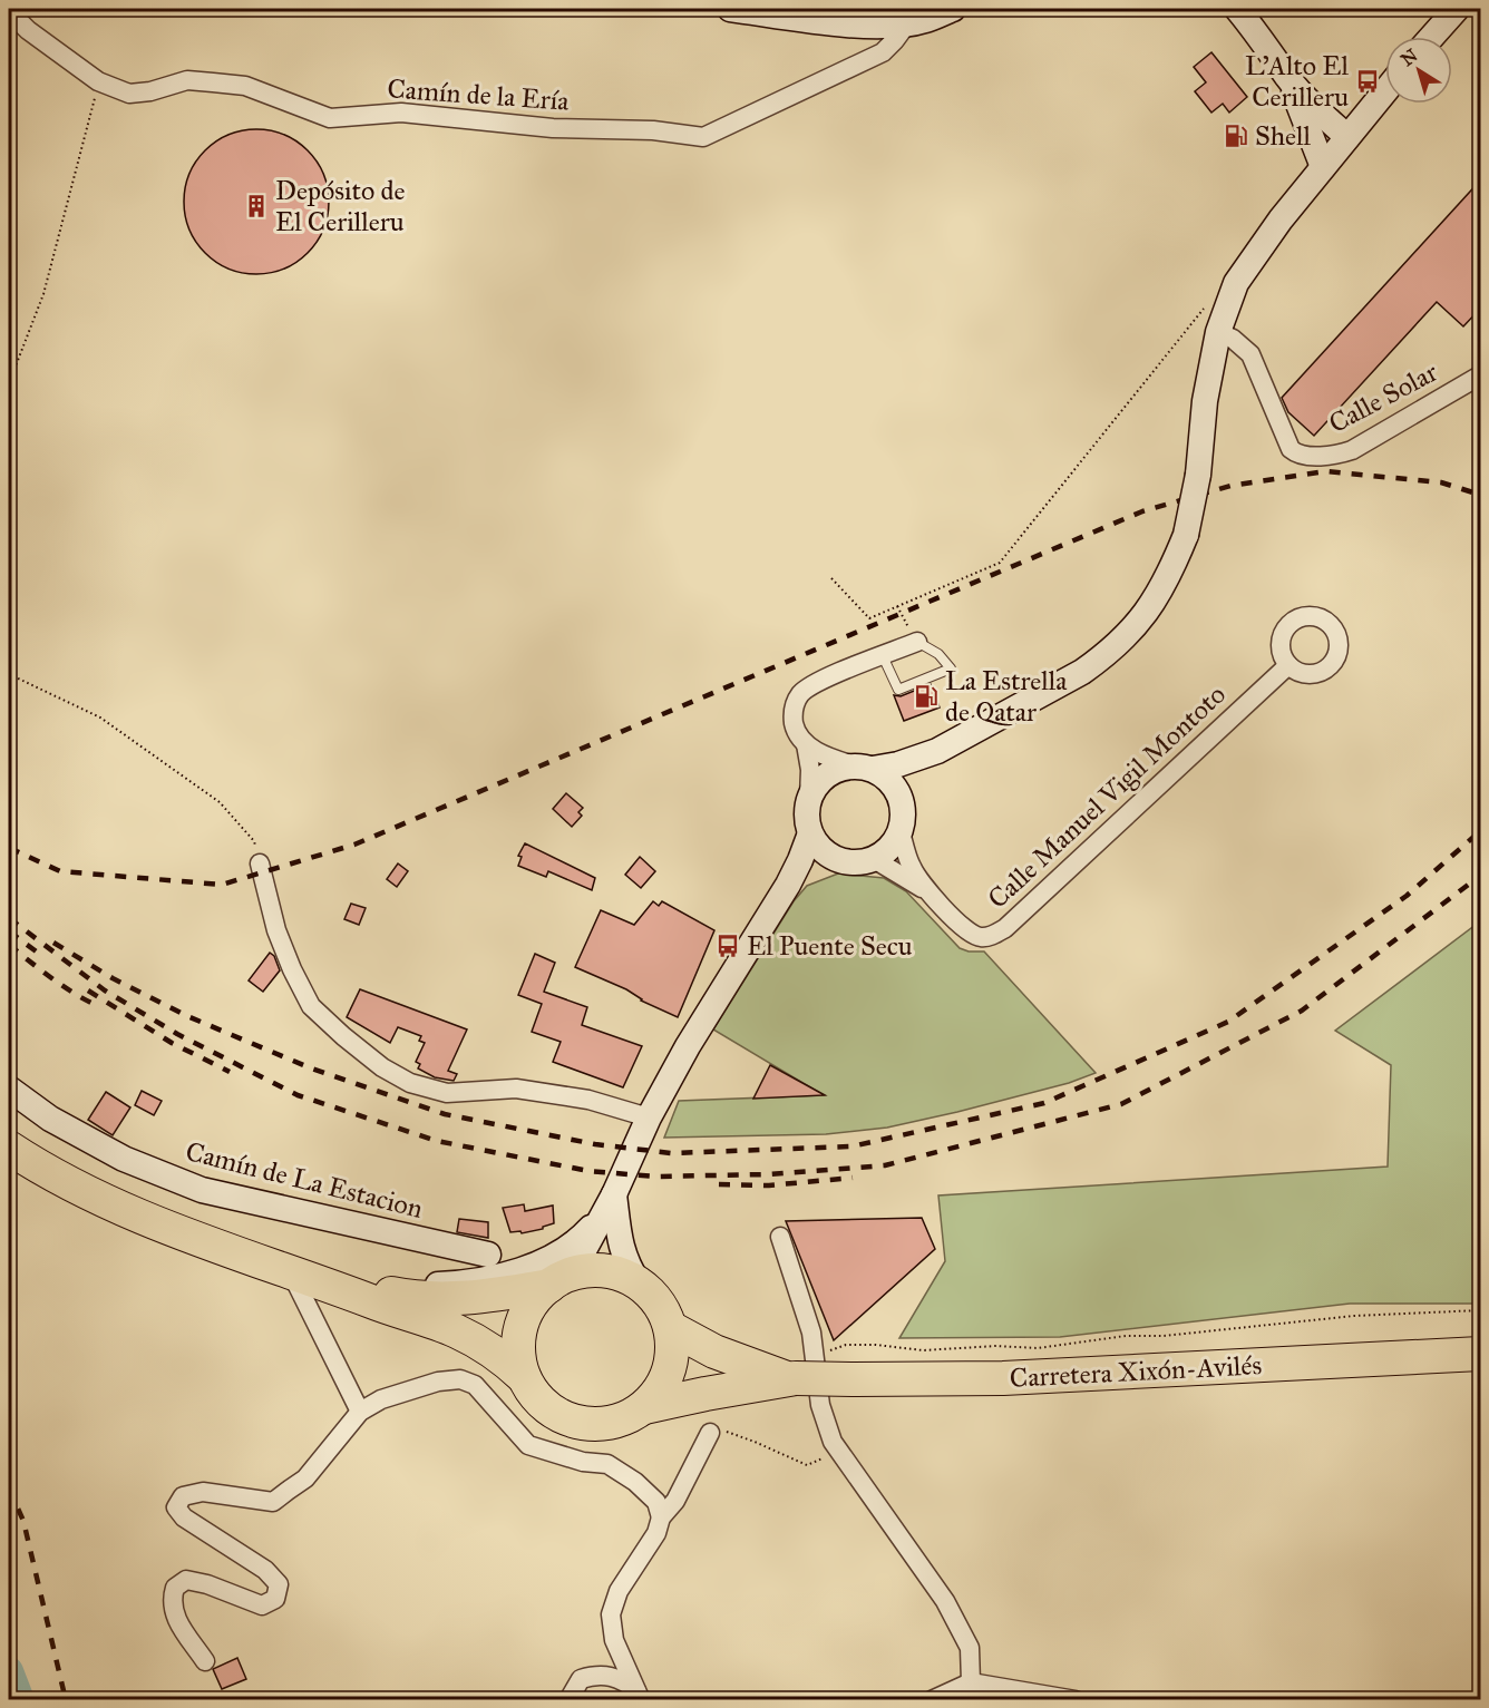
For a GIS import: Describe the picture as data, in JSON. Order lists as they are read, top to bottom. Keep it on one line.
{"streets":{"highway":["Carretera Xixón-Avilés"],"street":["Camín de la Ería","Calle Solar","Calle Manuel Vigil Montoto","Camín de La Estacion"]},"places":{"bus stop":["L'Alto El Cerilleru","El Puente Secu"],"fuel station":["Shell","La Estrella de Qatar"],"building":["Depósito de El Cerilleru"]},"north":"top left"}
